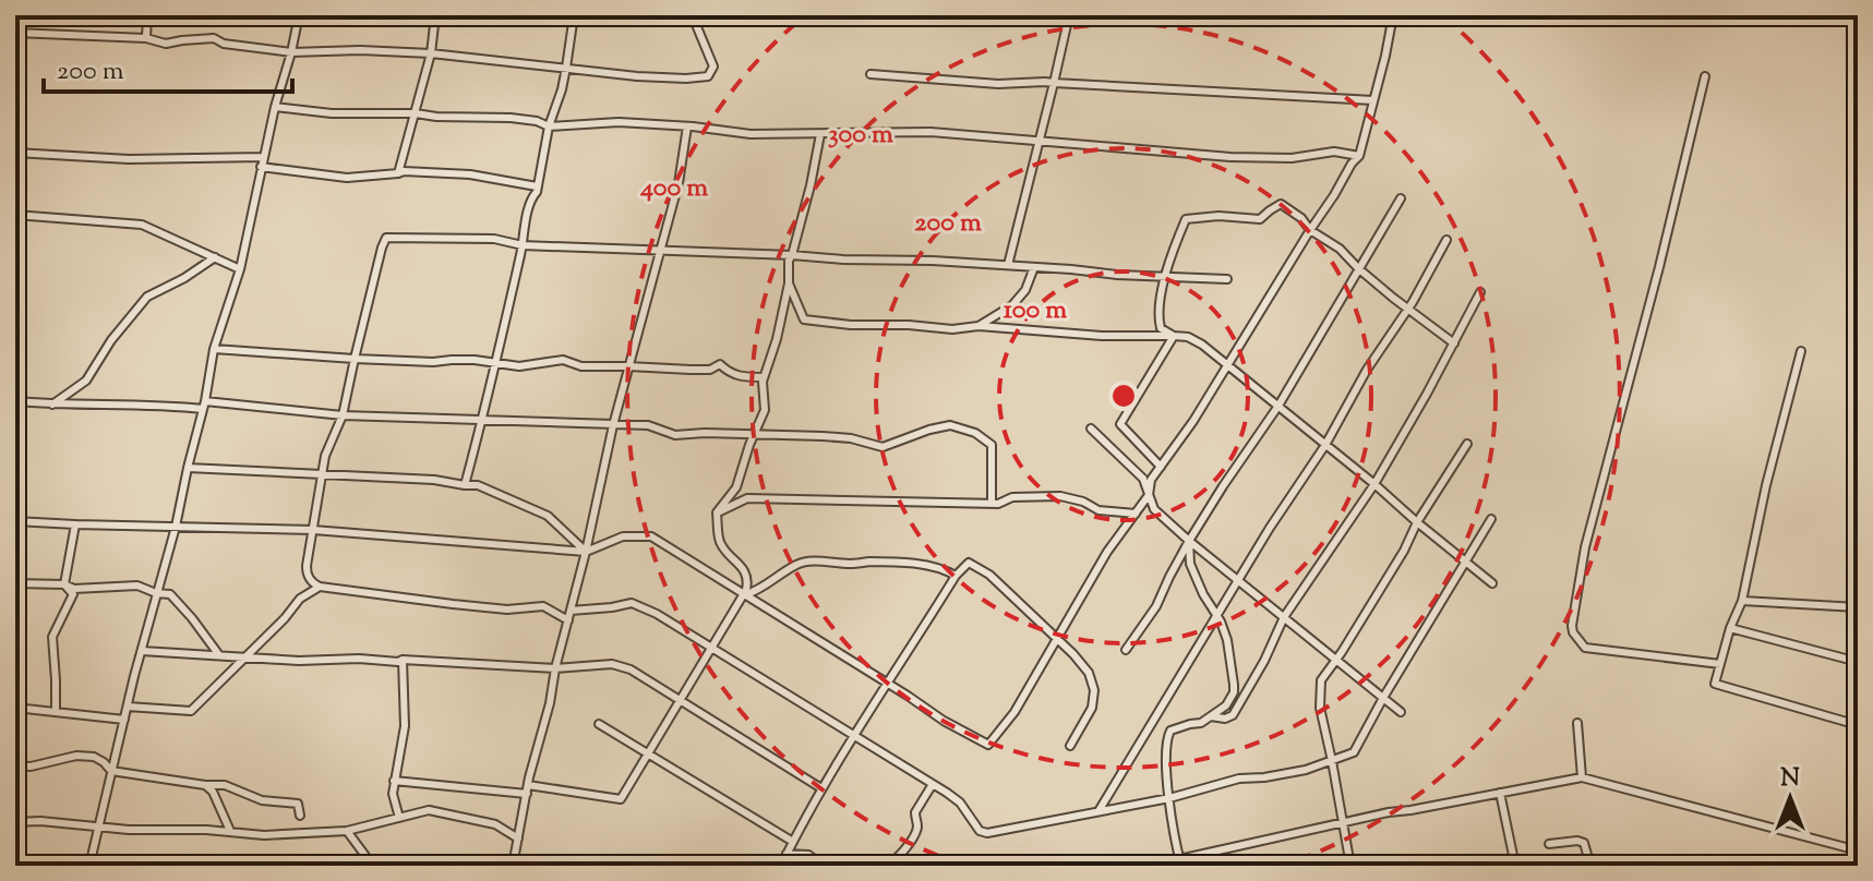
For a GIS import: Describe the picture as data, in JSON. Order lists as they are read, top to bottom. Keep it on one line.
{"scale_bar":"200 m","north":"top","rings":["300 m","400 m","200 m","100 m"]}
